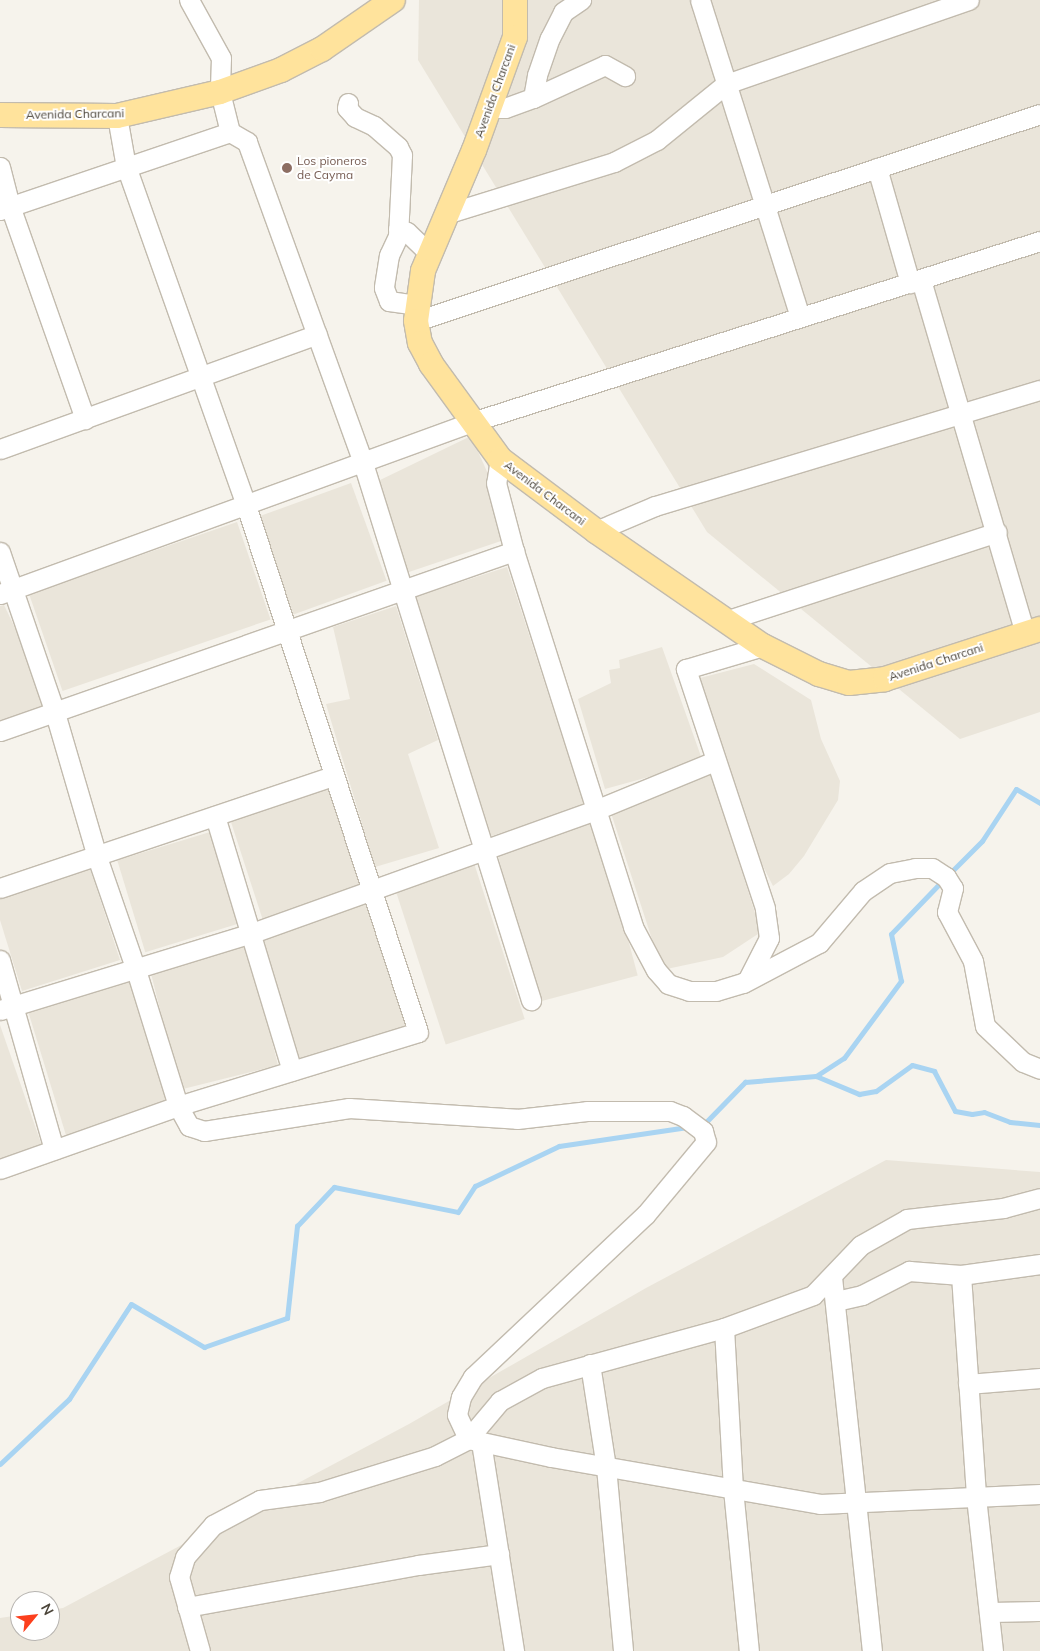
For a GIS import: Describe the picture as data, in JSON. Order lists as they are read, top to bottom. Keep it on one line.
{"streets":{"main road":["Avenida Charcani"]},"places":["Los pioneros de Cayma"],"north":"top right"}
